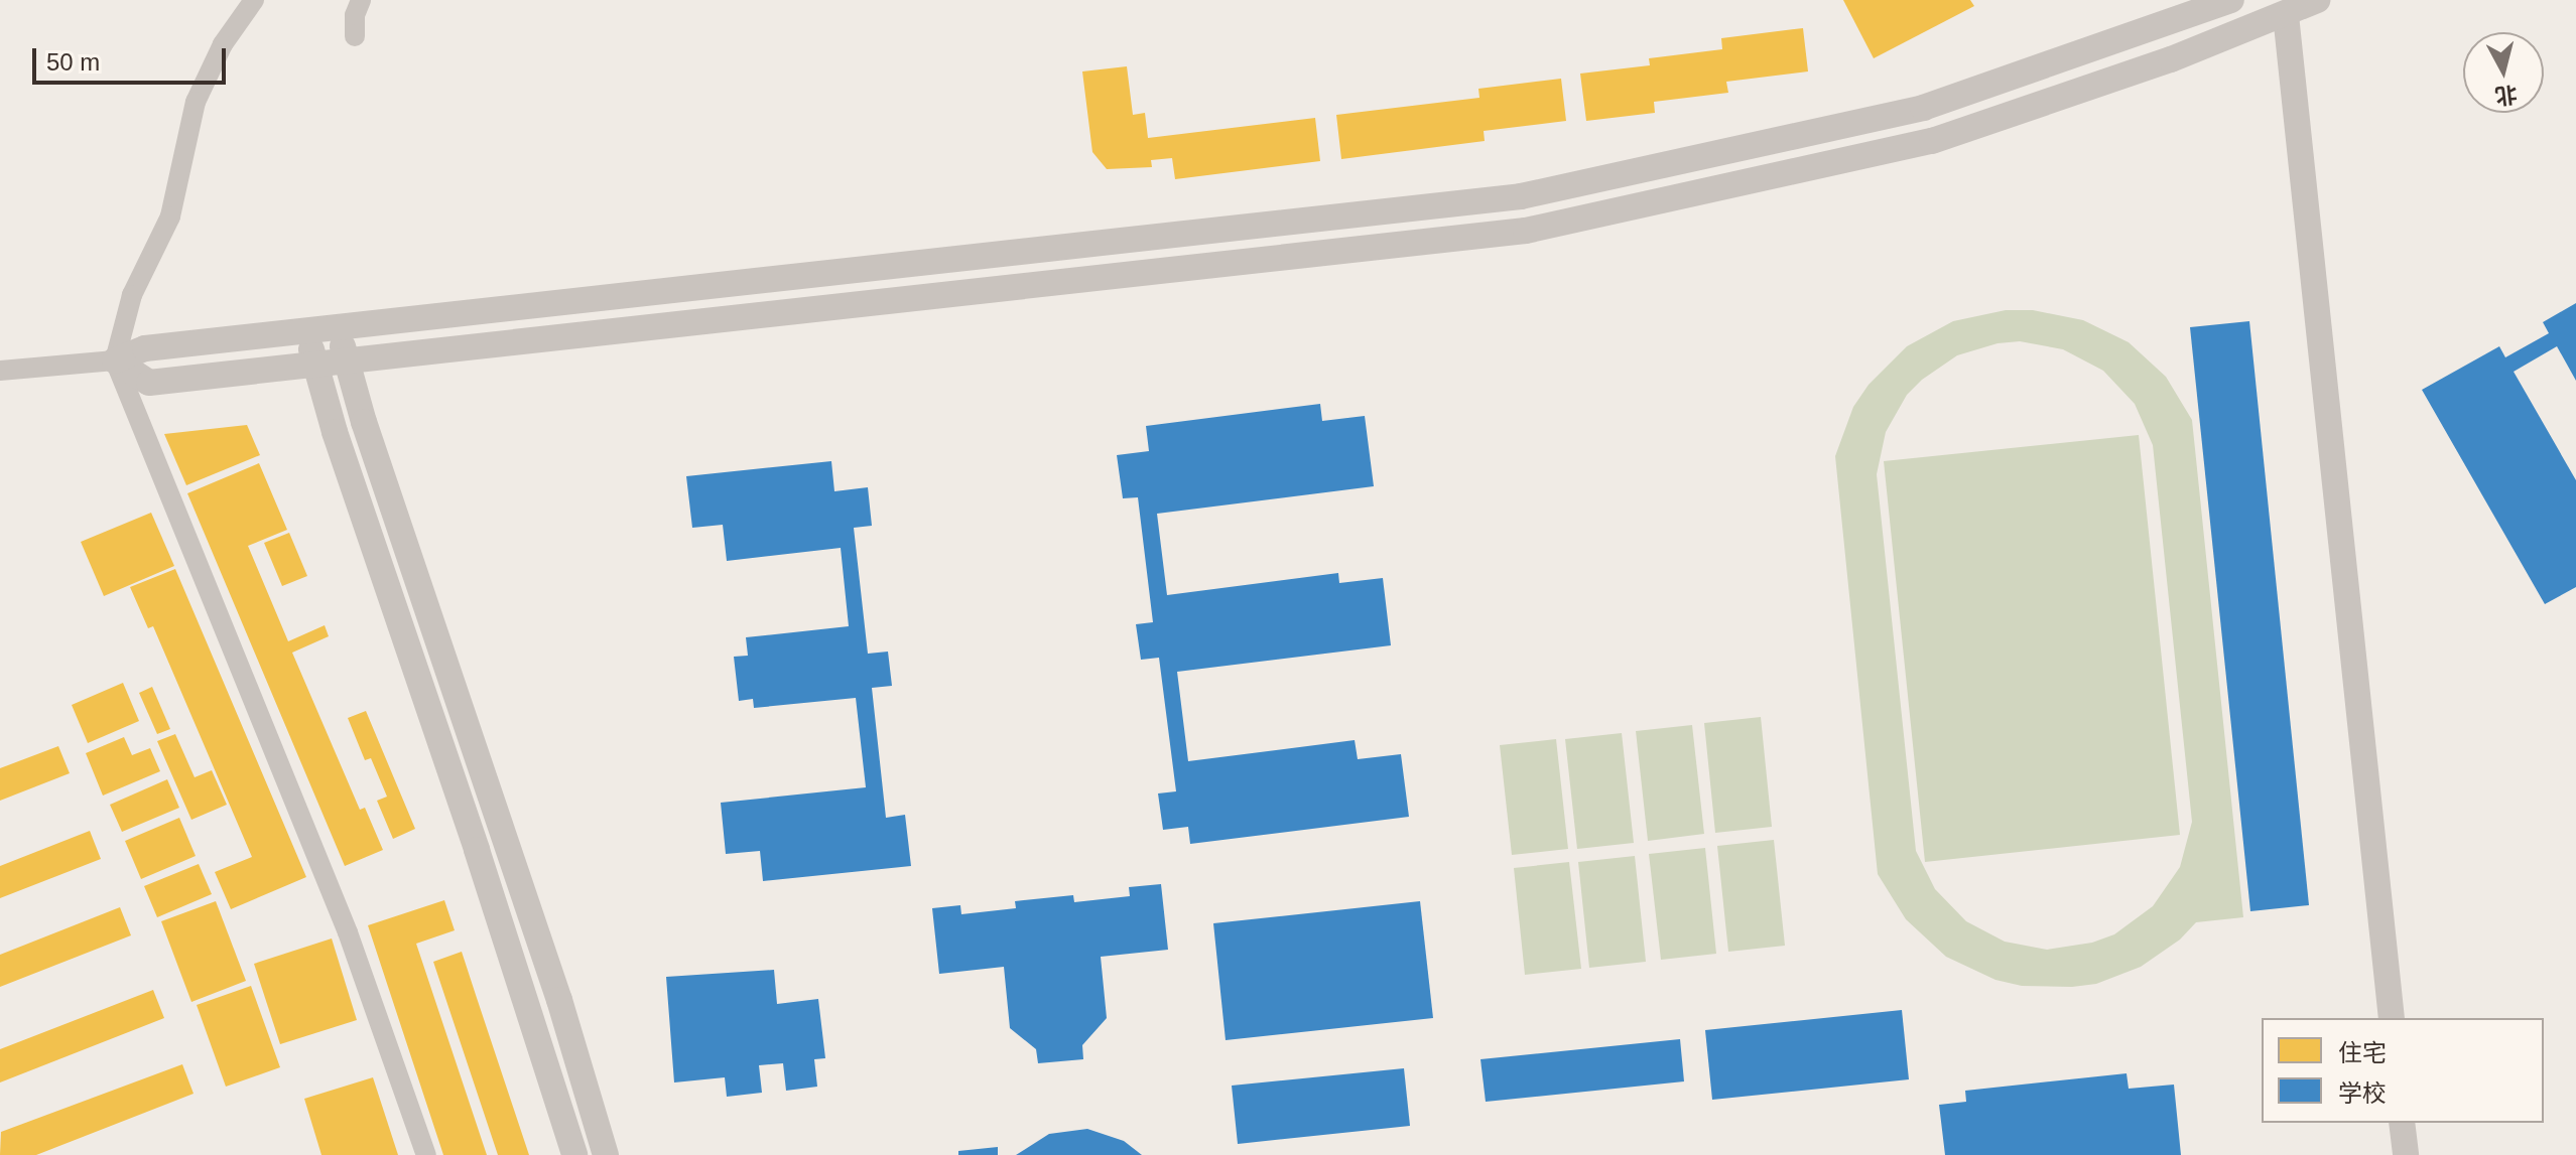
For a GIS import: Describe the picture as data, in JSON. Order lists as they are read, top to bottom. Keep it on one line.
{"legend":["住宅","学校"],"scale_bar":"50 m","north":"bottom"}
